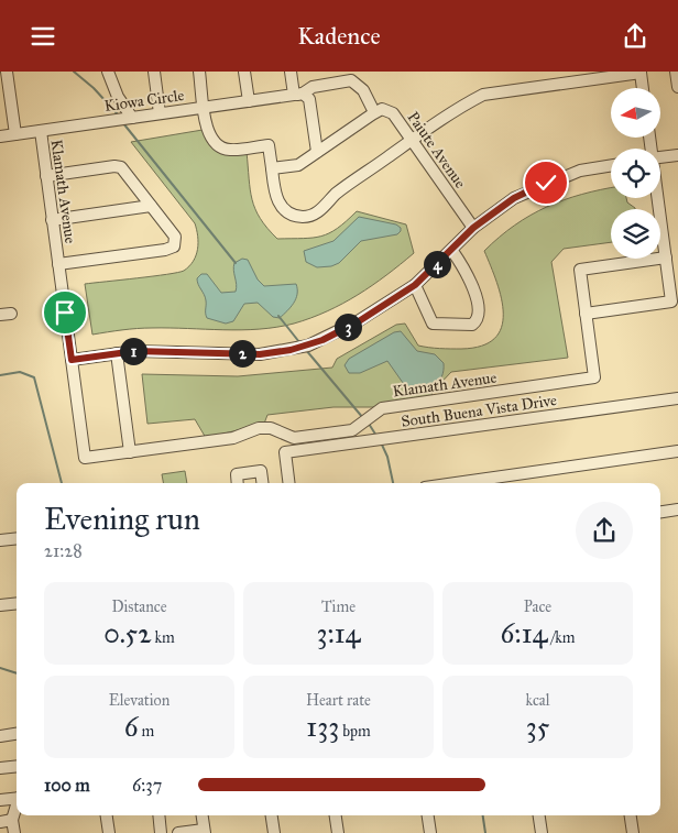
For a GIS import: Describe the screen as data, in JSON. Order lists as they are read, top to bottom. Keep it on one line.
{"streets":{"street":["Kiowa Circle","Paiute Avenue","Klamath Avenue","South Buena Vista Drive"]},"crossings":[["Kiowa Circle","Paiute Avenue"],["Kiowa Circle","Klamath Avenue"]],"north":"left","page":{"header":"Kadence","pins":["4","3","1","2"],"heading":["Evening run","21:28"],"stats":[["Distance","0.52 km"],["Time","3:14"],["Pace","6:14 /km"],["Elevation","6 m"],["Heart rate","133 bpm"],["kcal","35"]],"list":[{"name":"100 m","note":"6:37"}]}}
